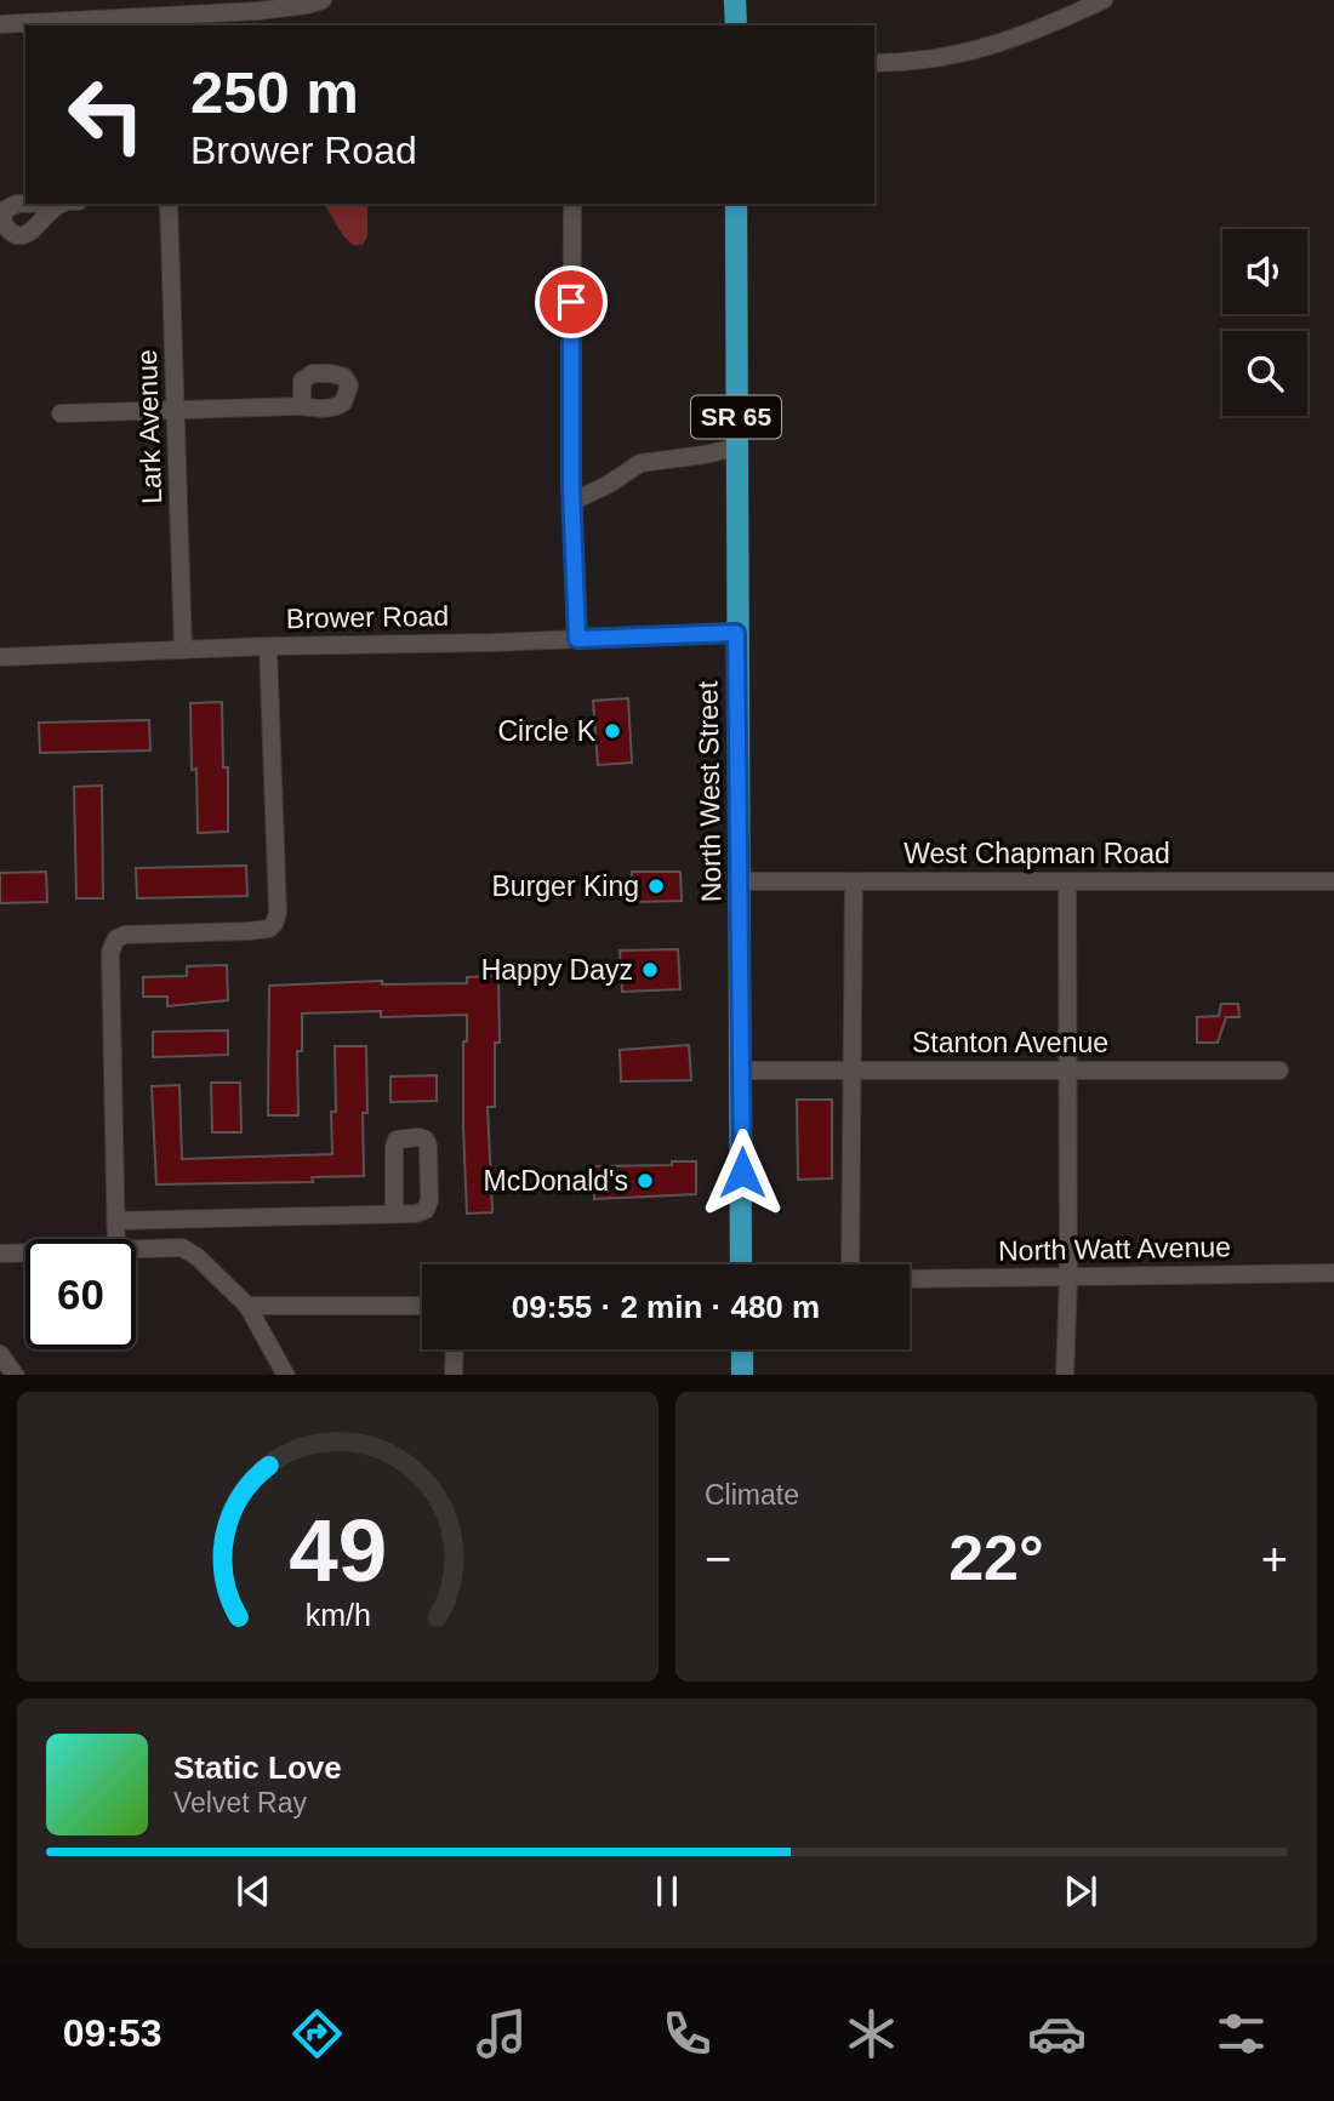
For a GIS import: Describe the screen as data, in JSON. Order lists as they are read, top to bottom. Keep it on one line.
{"streets":{"main road":["SR 65","North West Street"],"street":["Lark Avenue","Brower Road","West Chapman Road","Stanton Avenue","North Watt Avenue"]},"crossings":[["Lark Avenue","Brower Road"],["Brower Road","North West Street"],["North West Street","West Chapman Road"],["North West Street","Stanton Avenue"]],"places":["Circle K","Burger King","Happy Dayz","McDonald's"],"page":{"turn":["250 m","Brower Road"],"limit":"60","trip":"09:55 · 2 min · 480 m","tile":"Climate","heat":["−","22°","+"],"song":["Static Love","Velvet Ray"],"tabs":"09:53","gauge":["49","km/h"]}}
